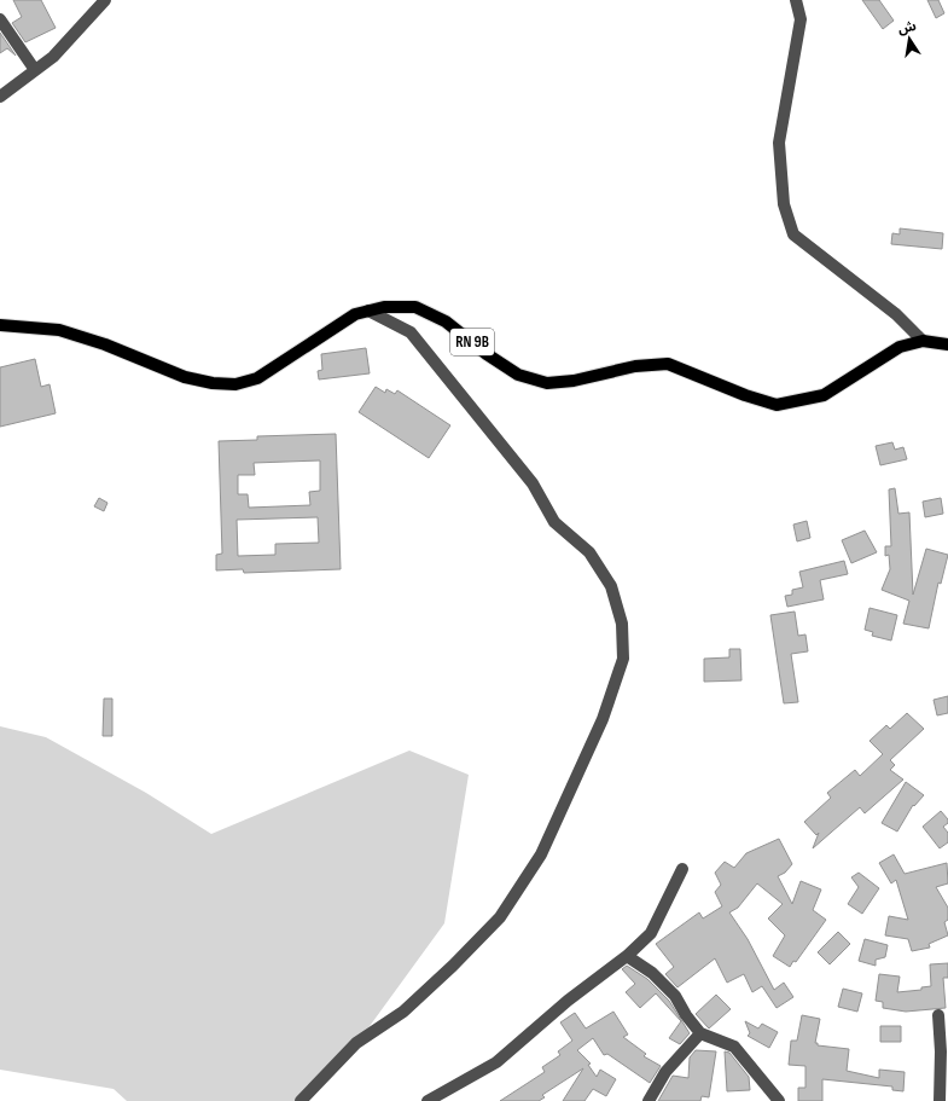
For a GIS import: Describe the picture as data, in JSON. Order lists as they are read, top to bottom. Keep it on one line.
{"streets":{"main road":["RN 9B"]},"north":"top"}
